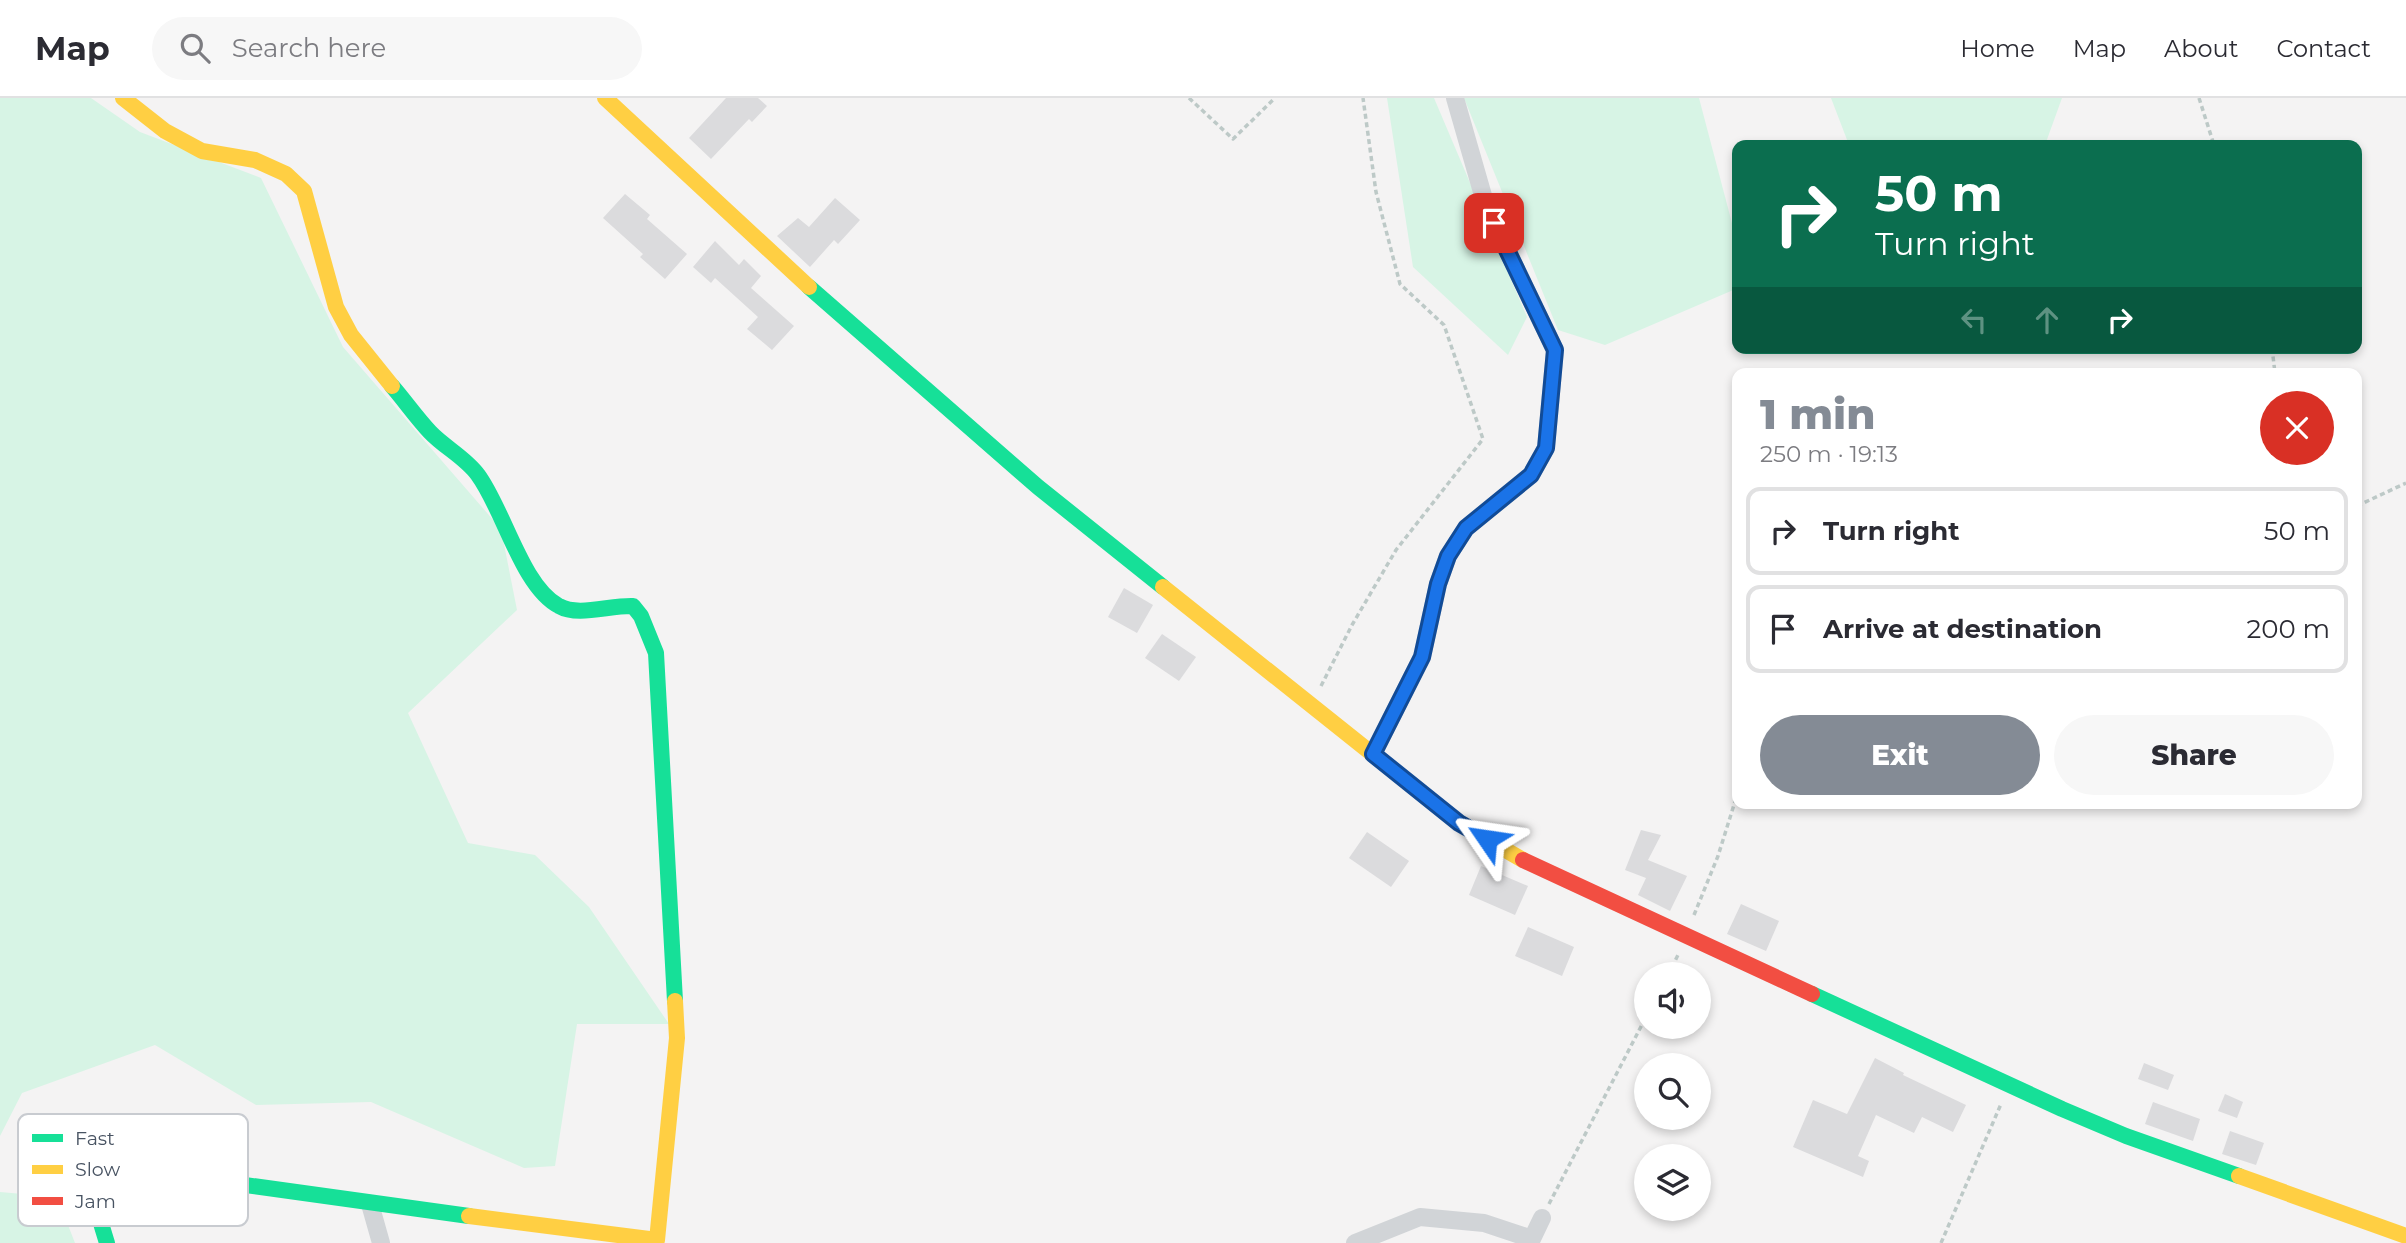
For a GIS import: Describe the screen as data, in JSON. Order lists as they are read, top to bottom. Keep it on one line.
{"legend":["Fast","Slow","Jam"],"page":{"header":"Map","search":"Search here","nav":["Home","Map","About","Contact"],"turn":["50 m","Turn right"],"heading":["1 min","250 m · 19:13"],"list":[{"name":"Turn right","value":"50 m"},{"name":"Arrive at destination","value":"200 m"}],"buttons":["Exit","Share"]}}
